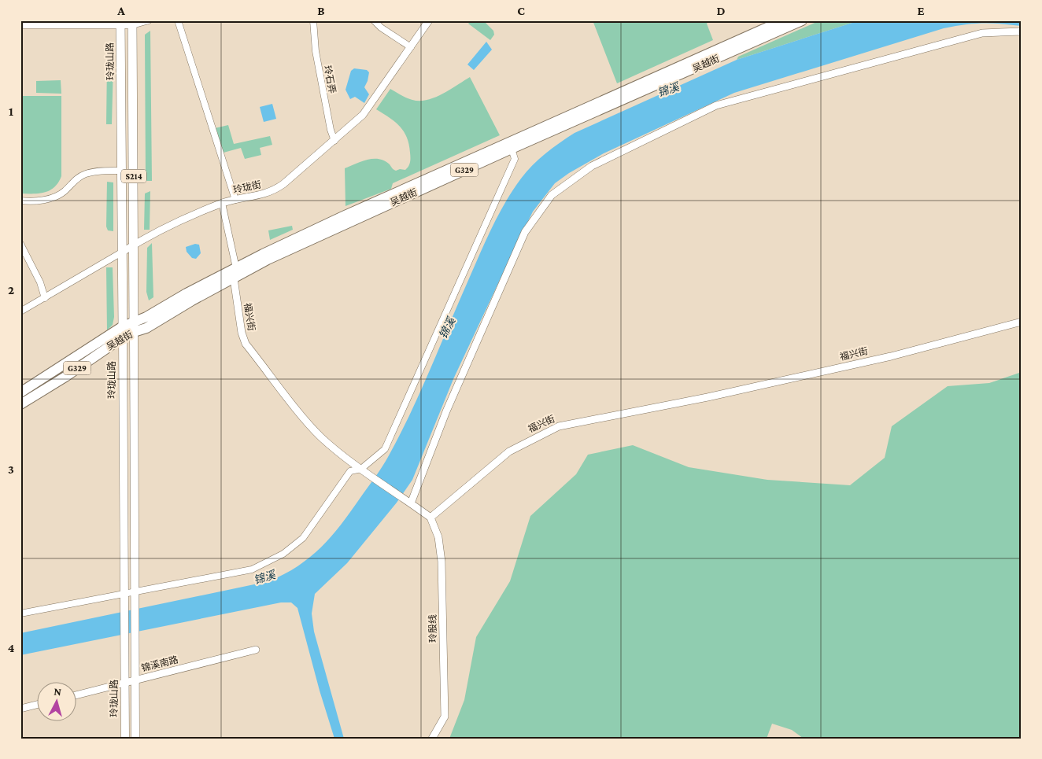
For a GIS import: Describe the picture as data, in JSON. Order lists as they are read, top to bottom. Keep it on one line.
{"streets":{"highway":["吴越街","G329"],"main road":["玲珑山路","S214"],"street":["玲石弄","玲珑街","福兴街","玲殷线","锦溪南路"]},"crossings":[["玲珑山路","吴越街"],["玲珑山路","玲珑街"],["玲珑山路","锦溪南路"],["吴越街","S214"],["吴越街","福兴街"],["玲石弄","玲珑街"],["S214","玲珑街"],["福兴街","玲殷线"]],"water":["锦溪"],"north":"top","grid":{"columns":["A","B","C","D","E"],"rows":["1","2","3","4"]}}
